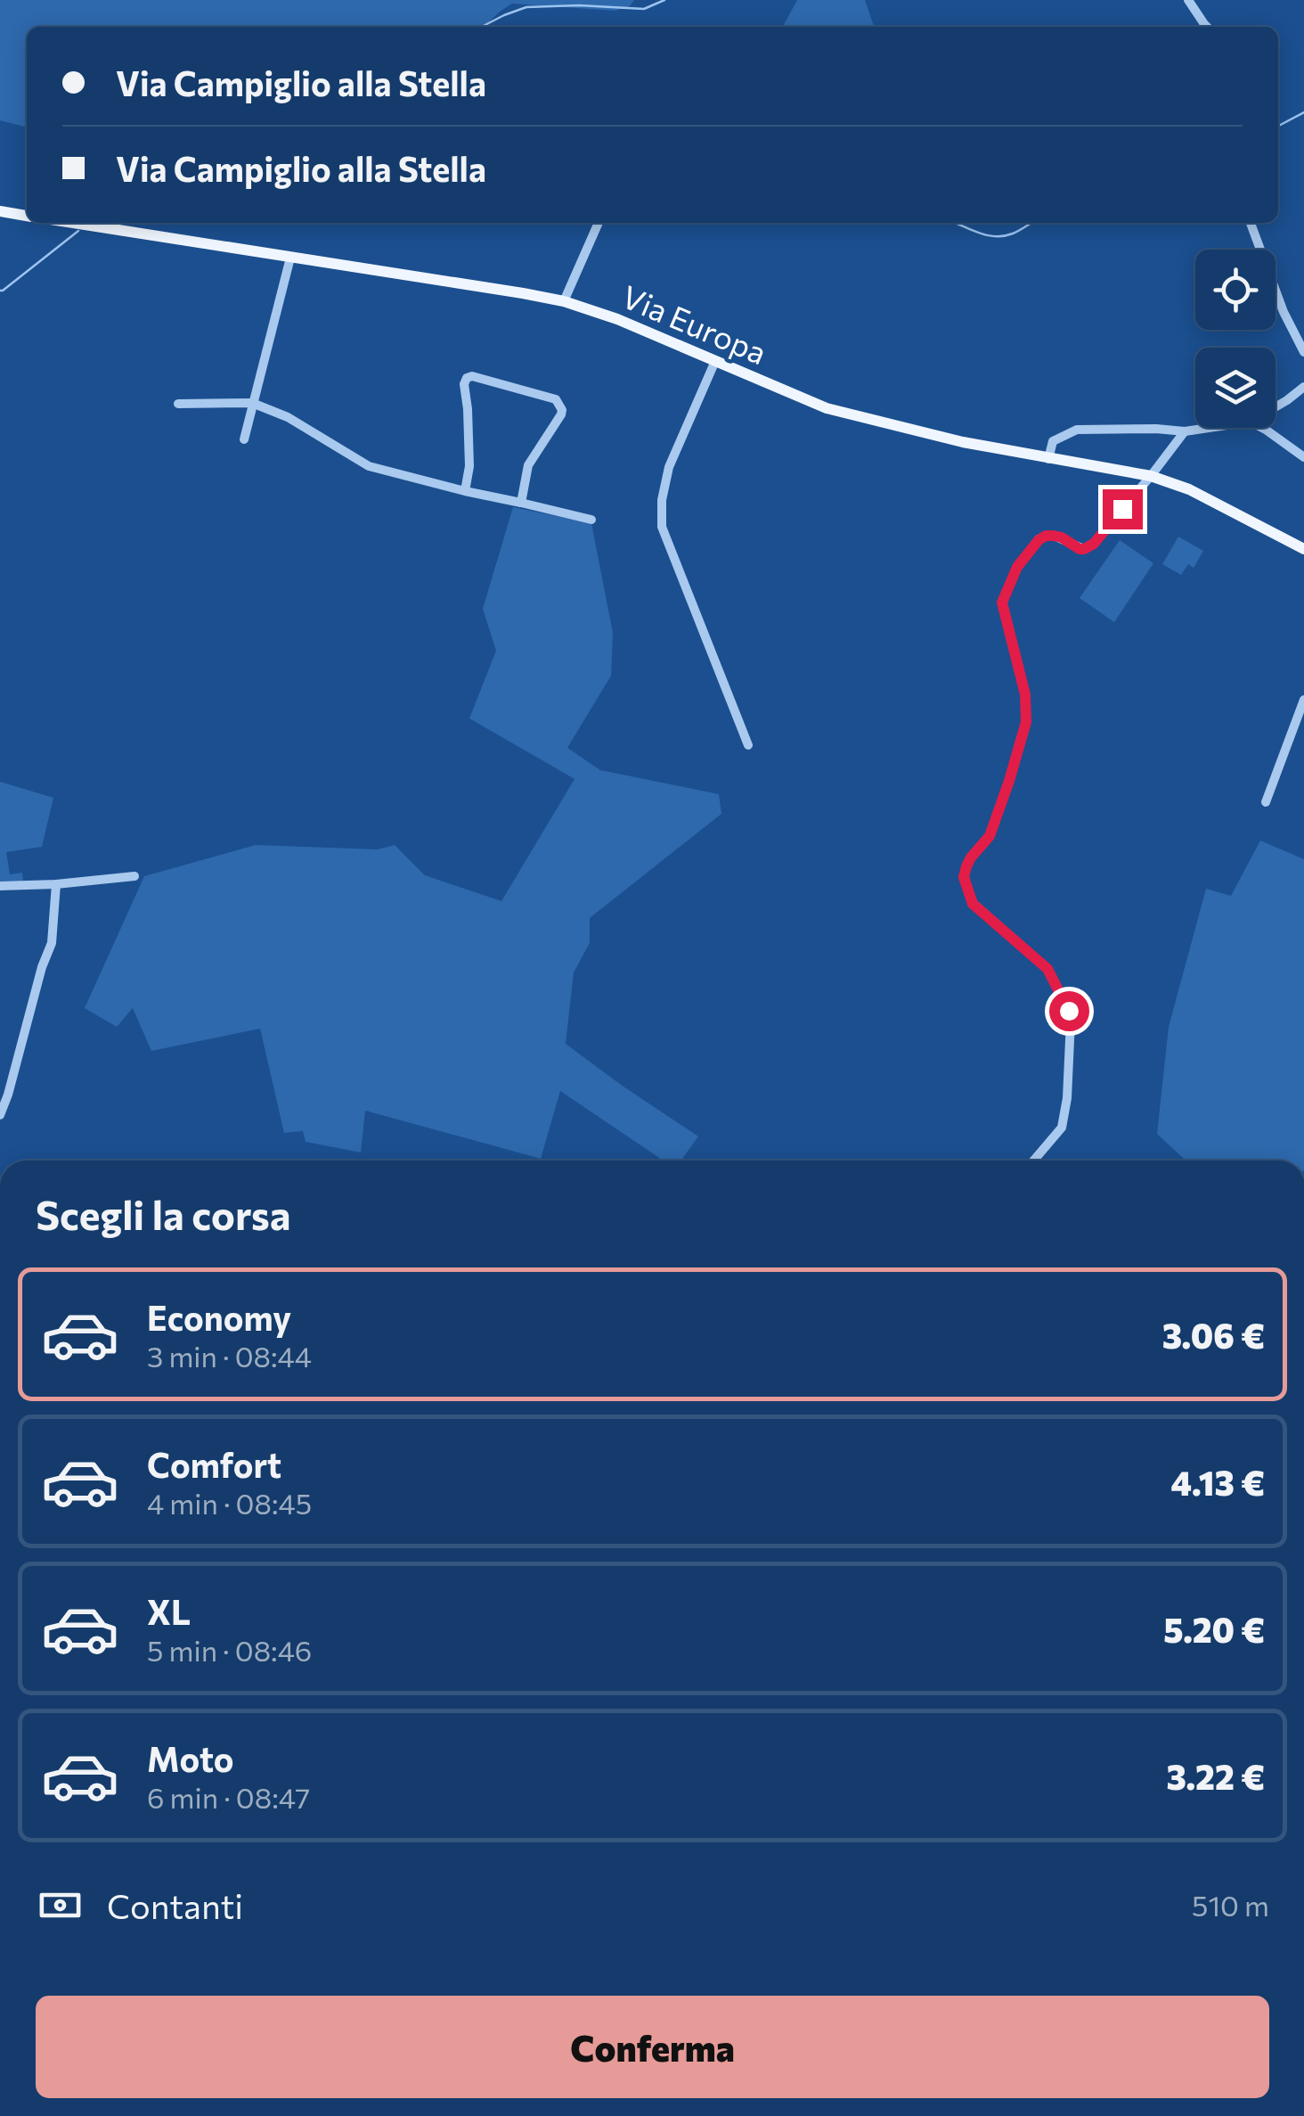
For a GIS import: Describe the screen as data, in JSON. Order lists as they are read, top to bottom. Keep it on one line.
{"streets":{"main road":["Via Europa"]},"page":{"banner":["Via Campiglio alla Stella","Via Campiglio alla Stella"],"heading":"Scegli la corsa","list":[{"name":"Economy","note":"3 min · 08:44","value":"3.06 €"},{"name":"Comfort","note":"4 min · 08:45","value":"4.13 €"},{"name":"XL","note":"5 min · 08:46","value":"5.20 €"},{"name":"Moto","note":"6 min · 08:47","value":"3.22 €"}],"pay":["Contanti","510 m"],"buttons":"Conferma"}}
